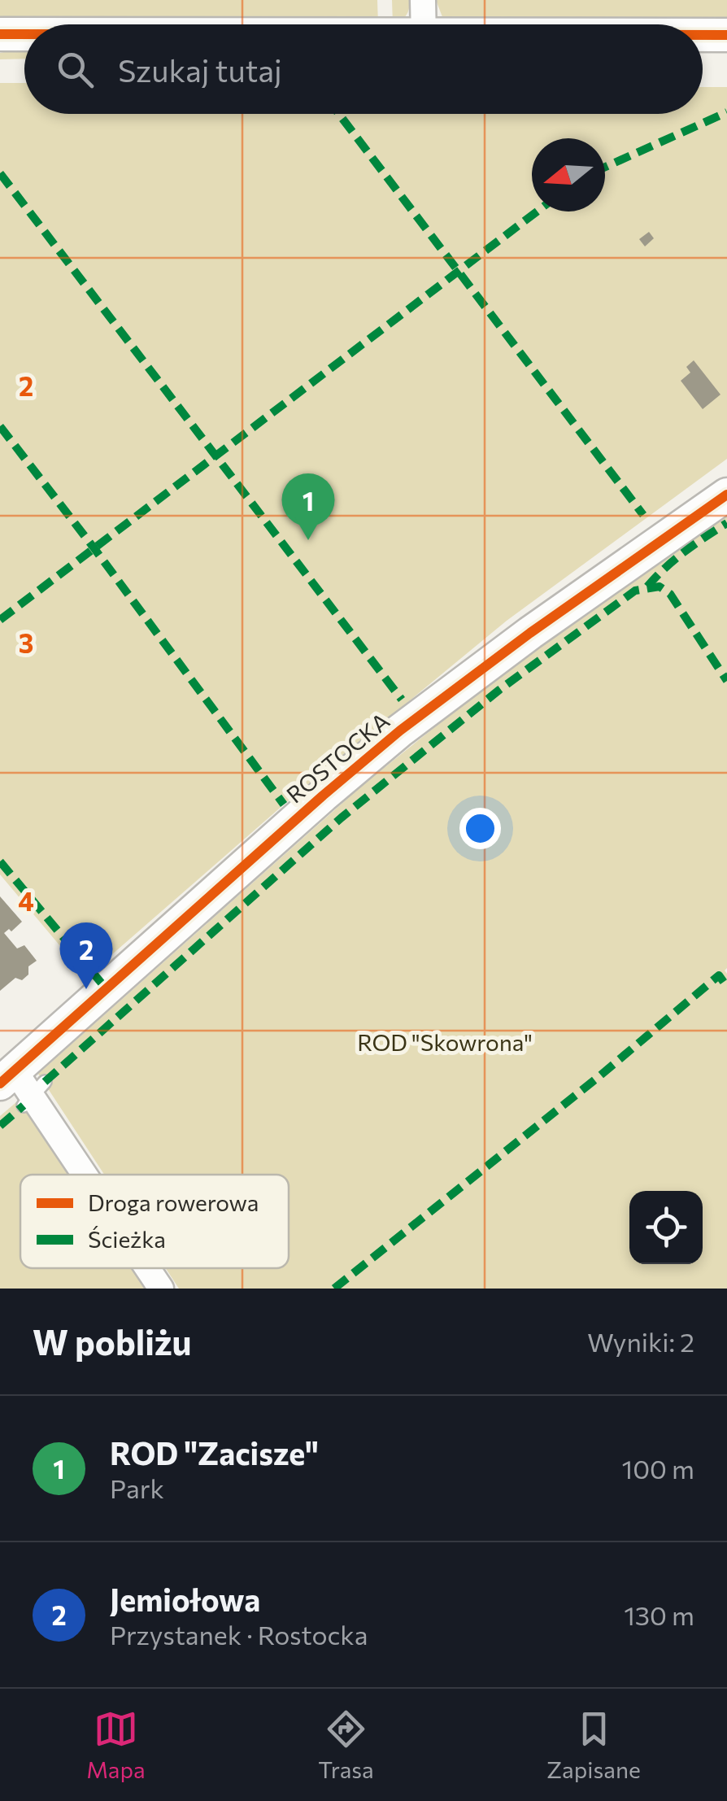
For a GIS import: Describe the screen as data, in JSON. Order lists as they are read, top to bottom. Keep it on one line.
{"streets":{"street":["ROSTOCKA"]},"parks":["ROD \"Skowrona\""],"legend":["Droga rowerowa","Ścieżka"],"north":"left","page":{"search":"Szukaj tutaj","pins":["1","2"],"heading":["W pobliżu","Wyniki: 2"],"list":[{"mark":"1","name":"ROD \"Zacisze\"","note":"Park","value":"100 m"},{"mark":"2","name":"Jemiołowa","note":"Przystanek · Rostocka","value":"130 m"}],"nav":["Mapa","Trasa","Zapisane"]},"grid":{"rows":["2","3","4"]}}
